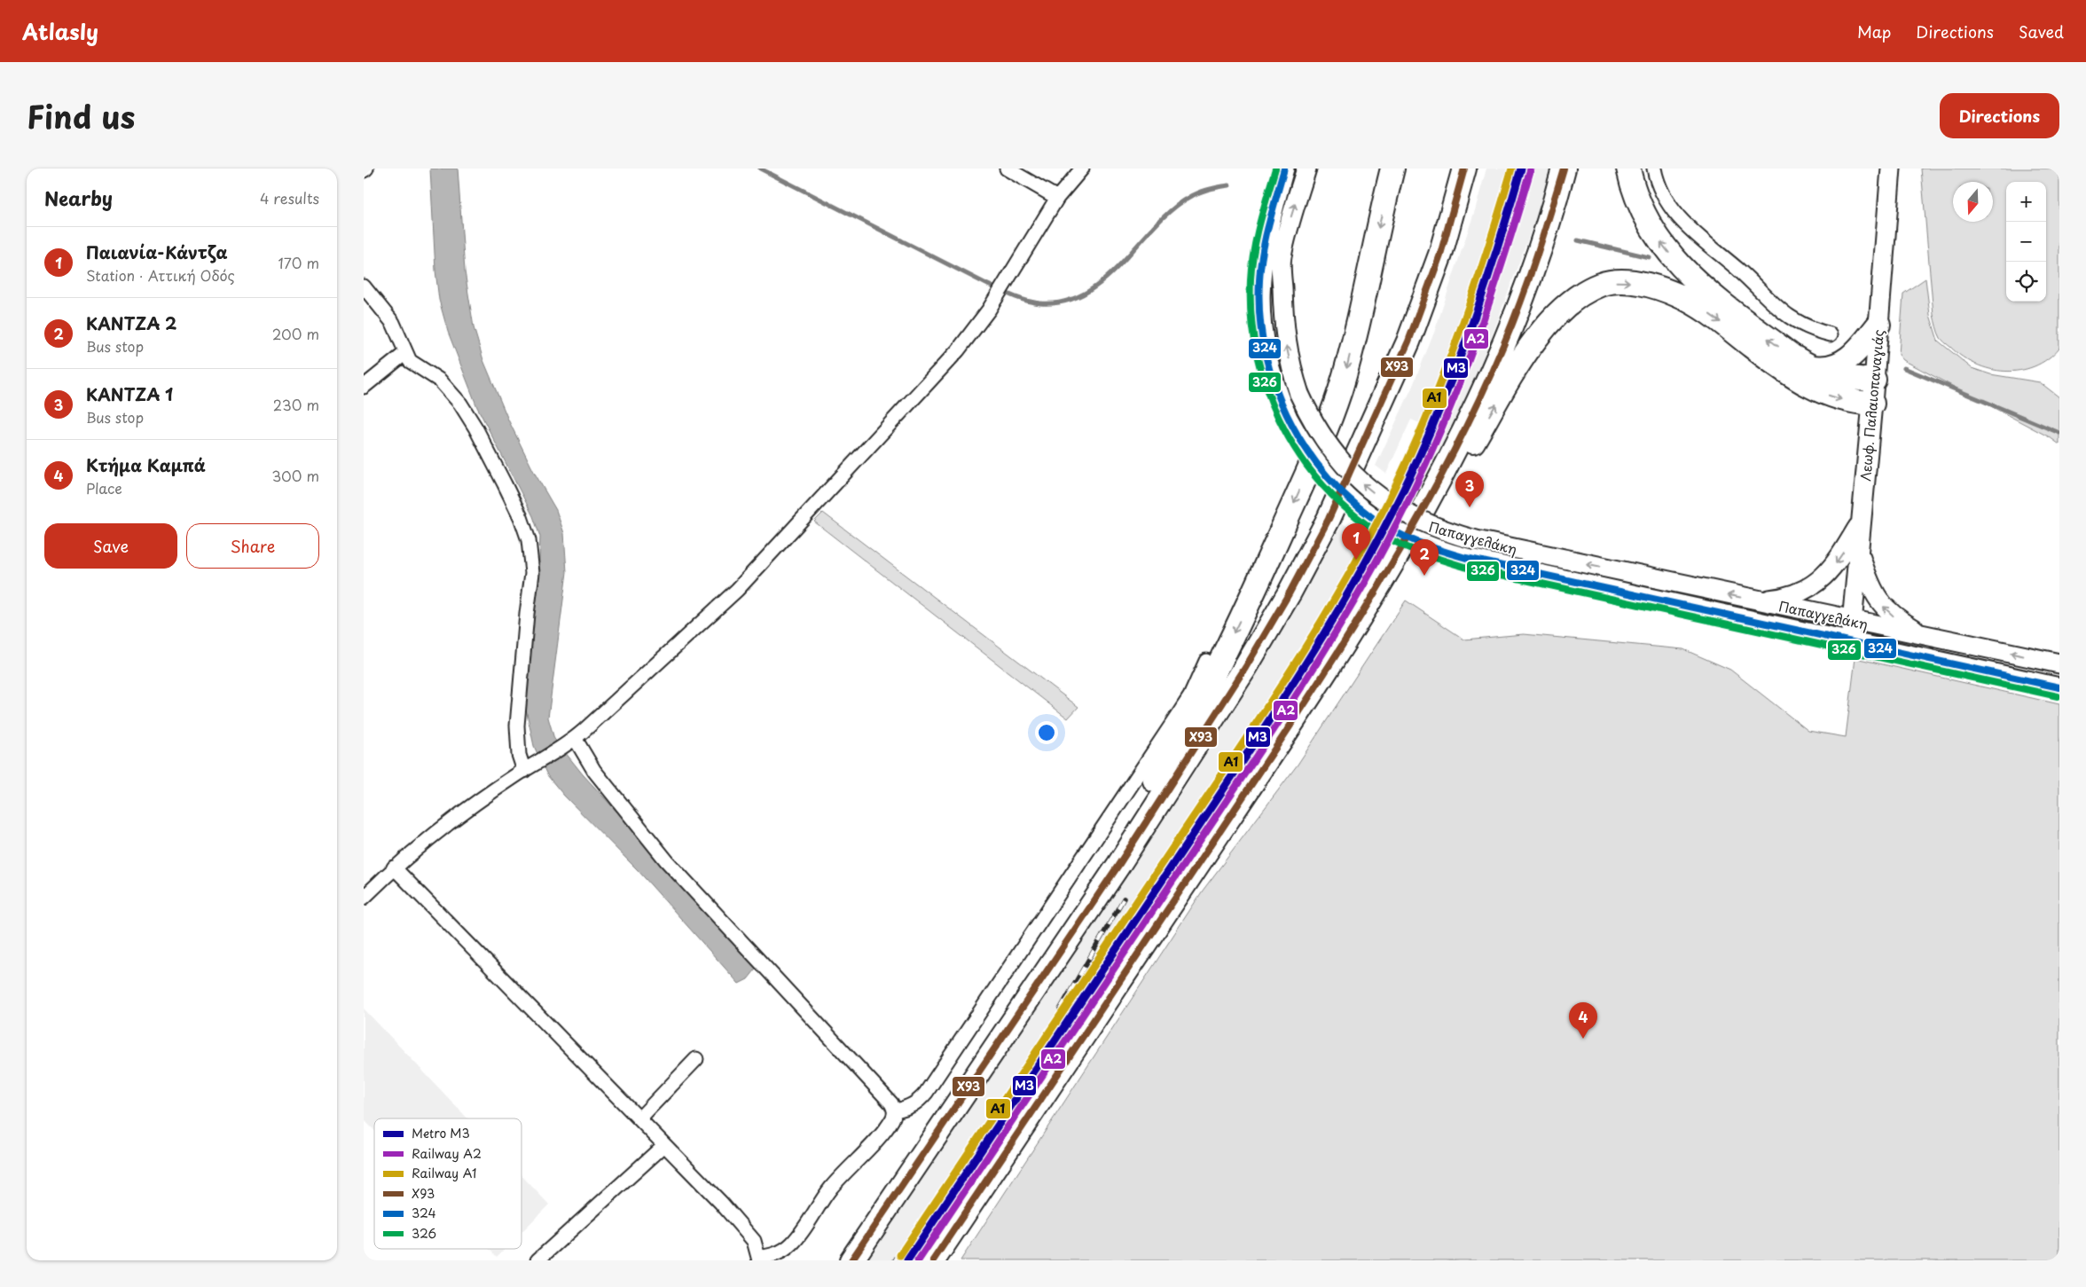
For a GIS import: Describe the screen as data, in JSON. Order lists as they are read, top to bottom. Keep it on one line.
{"streets":{"street":["Λεωφ. Παλαιοπαναγιάς","Παπαγγελάκη"]},"crossings":[["Λεωφ. Παλαιοπαναγιάς","Παπαγγελάκη"]],"lines":["metro line Μ3","rail line A1","transit line X93","transit line 324","transit line 326","rail line A2"],"legend":["Metro Μ3","Railway A2","Railway A1","X93","324","326"],"north":"bottom","page":{"header":"Atlasly","nav":["Map","Directions","Saved"],"title":"Find us","buttons":["Directions",["Save","Share"]],"heading":["Nearby","4 results"],"map_buttons":["+","−"],"list":[{"mark":"1","name":"Παιανία-Κάντζα","note":"Station · Αττική Οδός","value":"170 m"},{"mark":"2","name":"ΚΑΝΤΖΑ 2","note":"Bus stop","value":"200 m"},{"mark":"3","name":"ΚΑΝΤΖΑ 1","note":"Bus stop","value":"230 m"},{"mark":"4","name":"Kτήμα Καμπά","note":"Place","value":"300 m"}],"pins":["3","1","2","4"]}}
